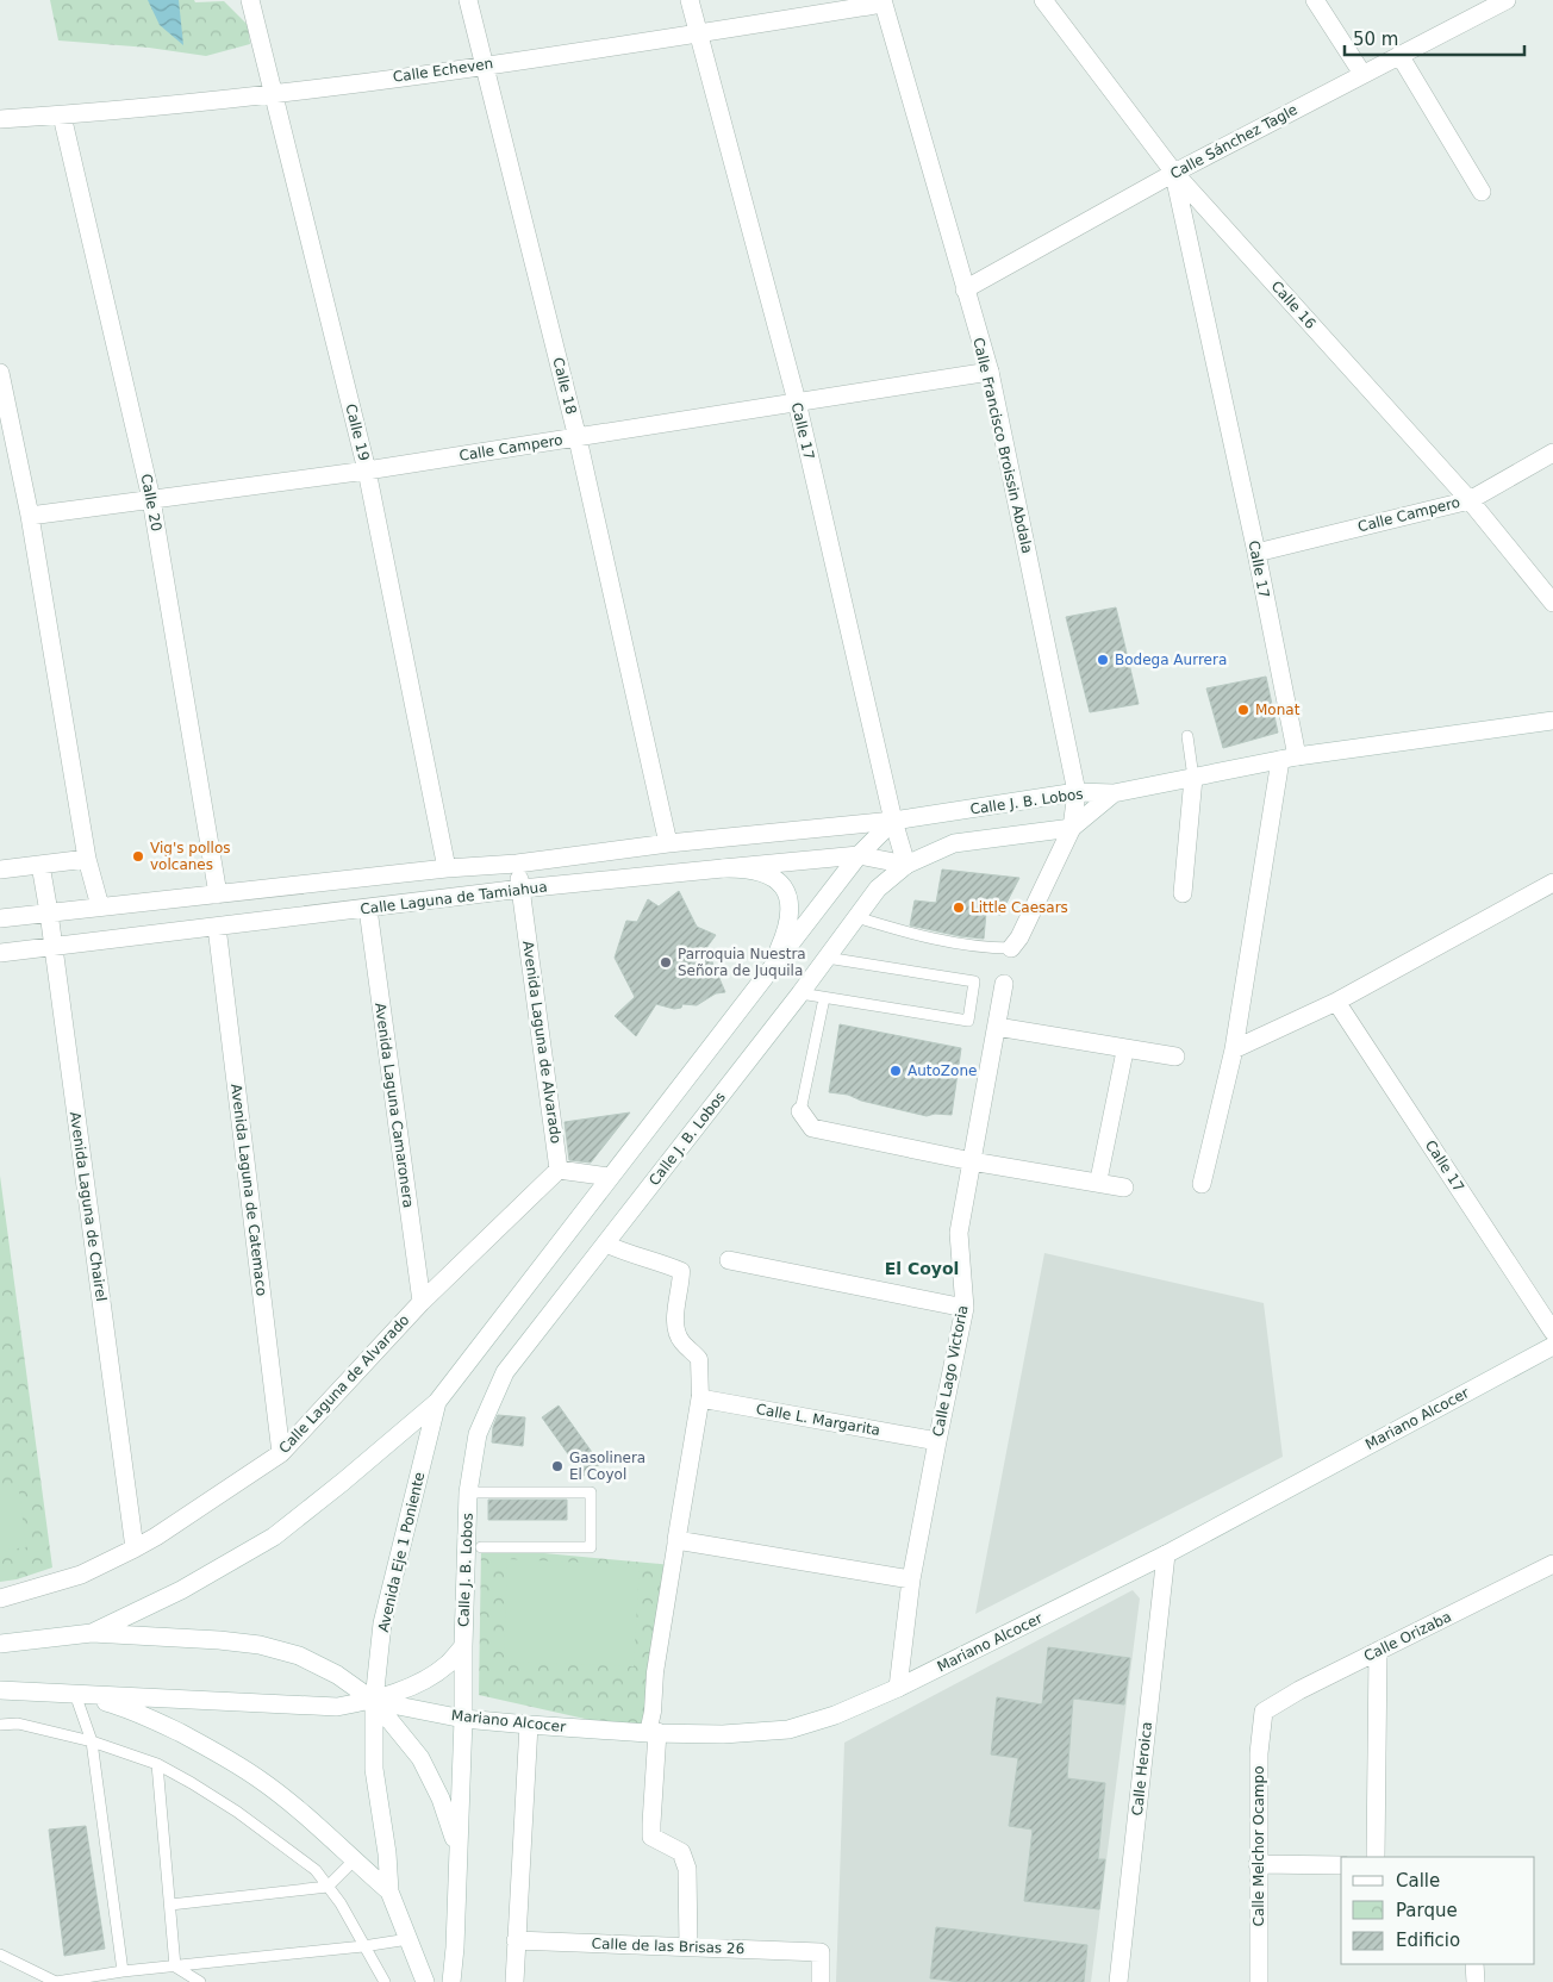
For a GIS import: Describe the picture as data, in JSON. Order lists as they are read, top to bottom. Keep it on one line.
{"streets":{"street":["Calle Echeven","Calle Sánchez Tagle","Calle 16","Calle 18","Calle 17","Calle 19","Calle Francisco Broissin Abdala","Calle Campero","Calle 20","Calle J. B. Lobos","Calle Laguna de Tamiahua","Avenida Laguna de Alvarado","Avenida Laguna Camaronera","Avenida Laguna de Catemaco","Avenida Laguna de Chairel","Calle Lago Victoria","Calle Laguna de Alvarado","Mariano Alcocer","Calle L. Margarita","Avenida Eje 1 Poniente","Calle Orizaba","Calle Heroica","Calle Melchor Ocampo","Calle de las Brisas 26"]},"crossings":[["Calle Echeven","Calle 18"],["Calle Echeven","Calle 17"],["Calle Echeven","Calle 19"],["Calle Echeven","Calle Francisco Broissin Abdala"],["Calle Echeven","Calle 20"],["Calle Sánchez Tagle","Calle 16"],["Calle Sánchez Tagle","Calle 17"],["Calle Sánchez Tagle","Calle Francisco Broissin Abdala"],["Calle 16","Calle 17"],["Calle 16","Calle Campero"],["Calle 18","Calle Campero"],["Calle 18","Calle Laguna de Tamiahua"],["Calle 17","Calle Campero"],["Calle 17","Calle J. B. Lobos"],["Calle 17","Calle Laguna de Tamiahua"],["Calle 19","Calle Campero"],["Calle 19","Calle Laguna de Tamiahua"],["Calle Francisco Broissin Abdala","Calle Campero"],["Calle Francisco Broissin Abdala","Calle J. B. Lobos"],["Calle Campero","Calle 20"],["Calle 20","Calle Laguna de Tamiahua"],["Calle J. B. Lobos","Calle Laguna de Tamiahua"],["Calle Laguna de Tamiahua","Avenida Laguna de Alvarado"],["Calle Laguna de Tamiahua","Avenida Laguna Camaronera"],["Calle Laguna de Tamiahua","Avenida Laguna de Catemaco"],["Calle Laguna de Tamiahua","Avenida Laguna de Chairel"],["Avenida Laguna de Alvarado","Calle Laguna de Alvarado"],["Avenida Laguna Camaronera","Calle Laguna de Alvarado"],["Avenida Laguna de Catemaco","Calle Laguna de Alvarado"],["Avenida Laguna de Chairel","Calle Laguna de Alvarado"],["Calle Lago Victoria","Mariano Alcocer"],["Calle Lago Victoria","Calle L. Margarita"],["Mariano Alcocer","Avenida Eje 1 Poniente"],["Mariano Alcocer","Calle Heroica"],["Calle Orizaba","Calle Melchor Ocampo"]],"districts":["El Coyol"],"places":["Bodega Aurrera","Monat","Vig's pollos volcanes","Little Caesars","Parroquia Nuestra Señora de Juquila","AutoZone","Gasolinera El Coyol"],"legend":["Calle","Parque","Edificio"],"scale_bar":"50 m"}
